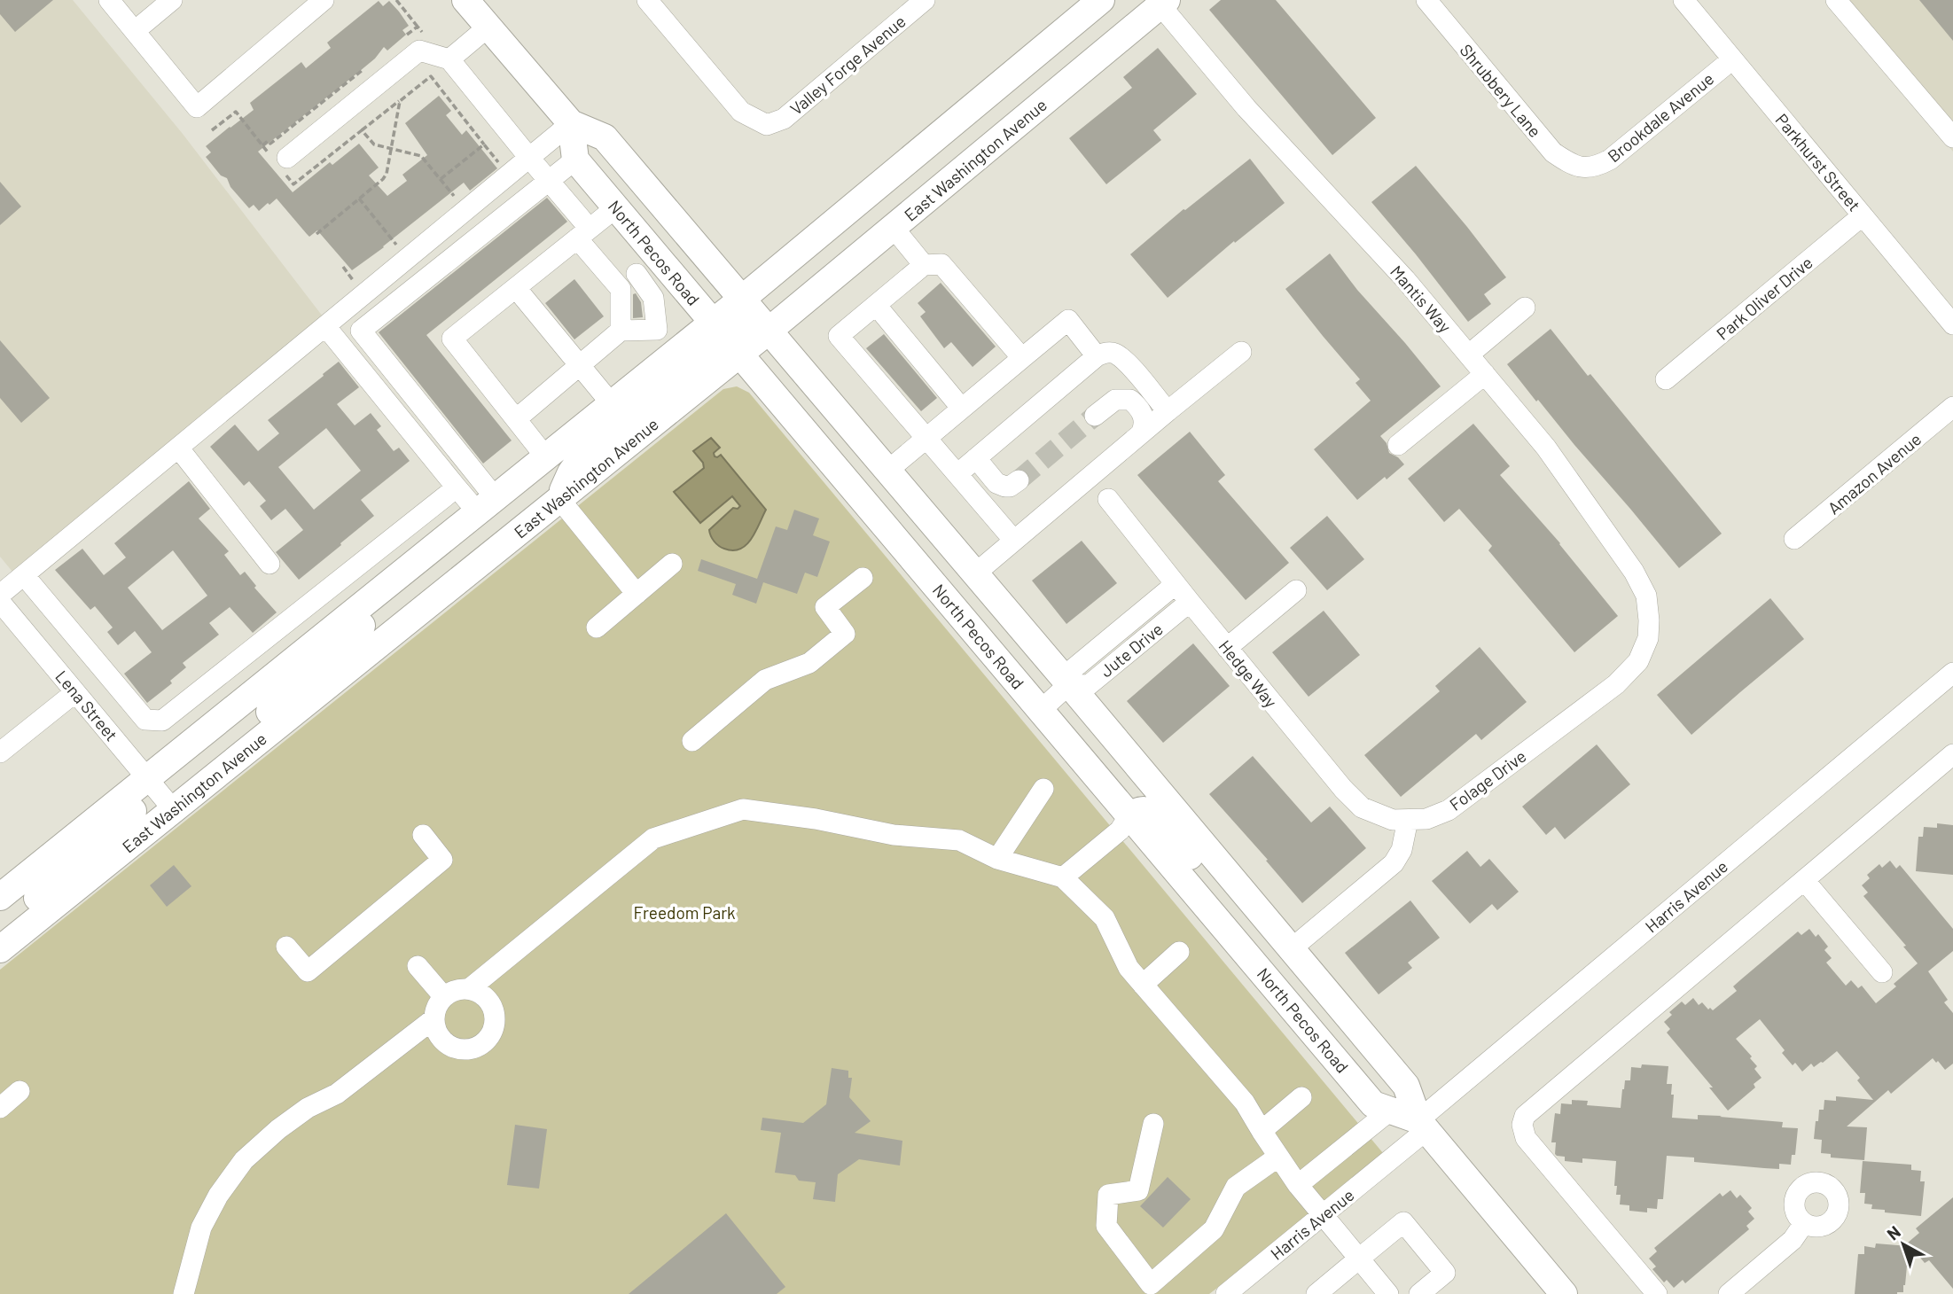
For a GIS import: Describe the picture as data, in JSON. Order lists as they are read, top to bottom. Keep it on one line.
{"streets":{"main road":["East Washington Avenue","North Pecos Road"],"street":["Valley Forge Avenue","Shrubbery Lane","Brookdale Avenue","Parkhurst Street","Park Oliver Drive","Mantis Way","Amazon Avenue","Jute Drive","Hedge Way","Lena Street","Folage Drive","Harris Avenue"]},"crossings":[["Shrubbery Lane","Brookdale Avenue"],["Brookdale Avenue","Parkhurst Street"],["East Washington Avenue","North Pecos Road"],["East Washington Avenue","Mantis Way"],["East Washington Avenue","Lena Street"],["Parkhurst Street","Park Oliver Drive"],["North Pecos Road","Jute Drive"],["North Pecos Road","Harris Avenue"],["Mantis Way","Folage Drive"],["Jute Drive","Hedge Way"],["Hedge Way","Folage Drive"]],"parks":["Freedom Park"],"north":"top left"}
